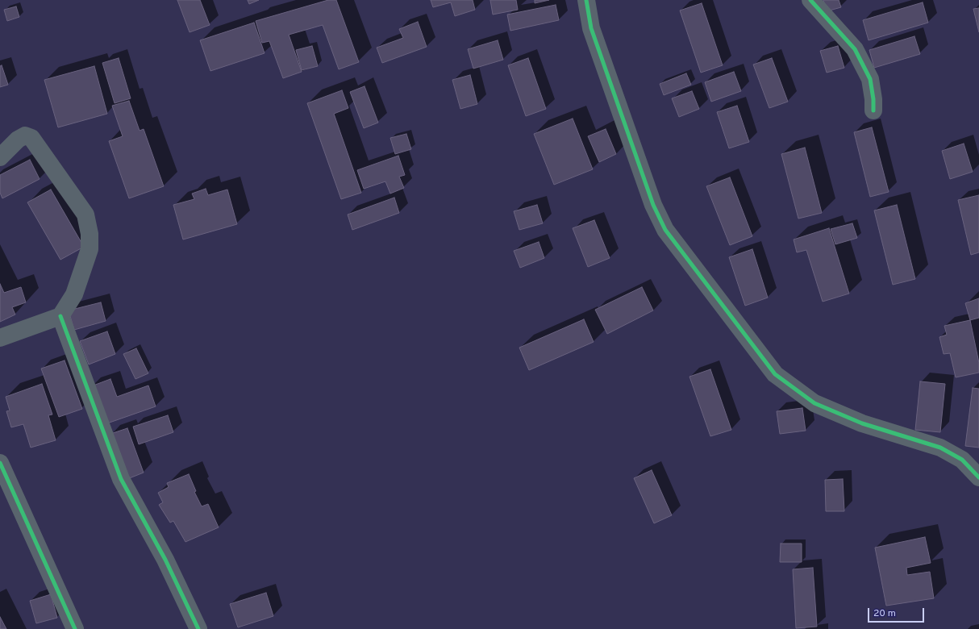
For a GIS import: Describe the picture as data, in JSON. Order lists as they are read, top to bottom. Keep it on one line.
{"scale_bar":"20 m"}
